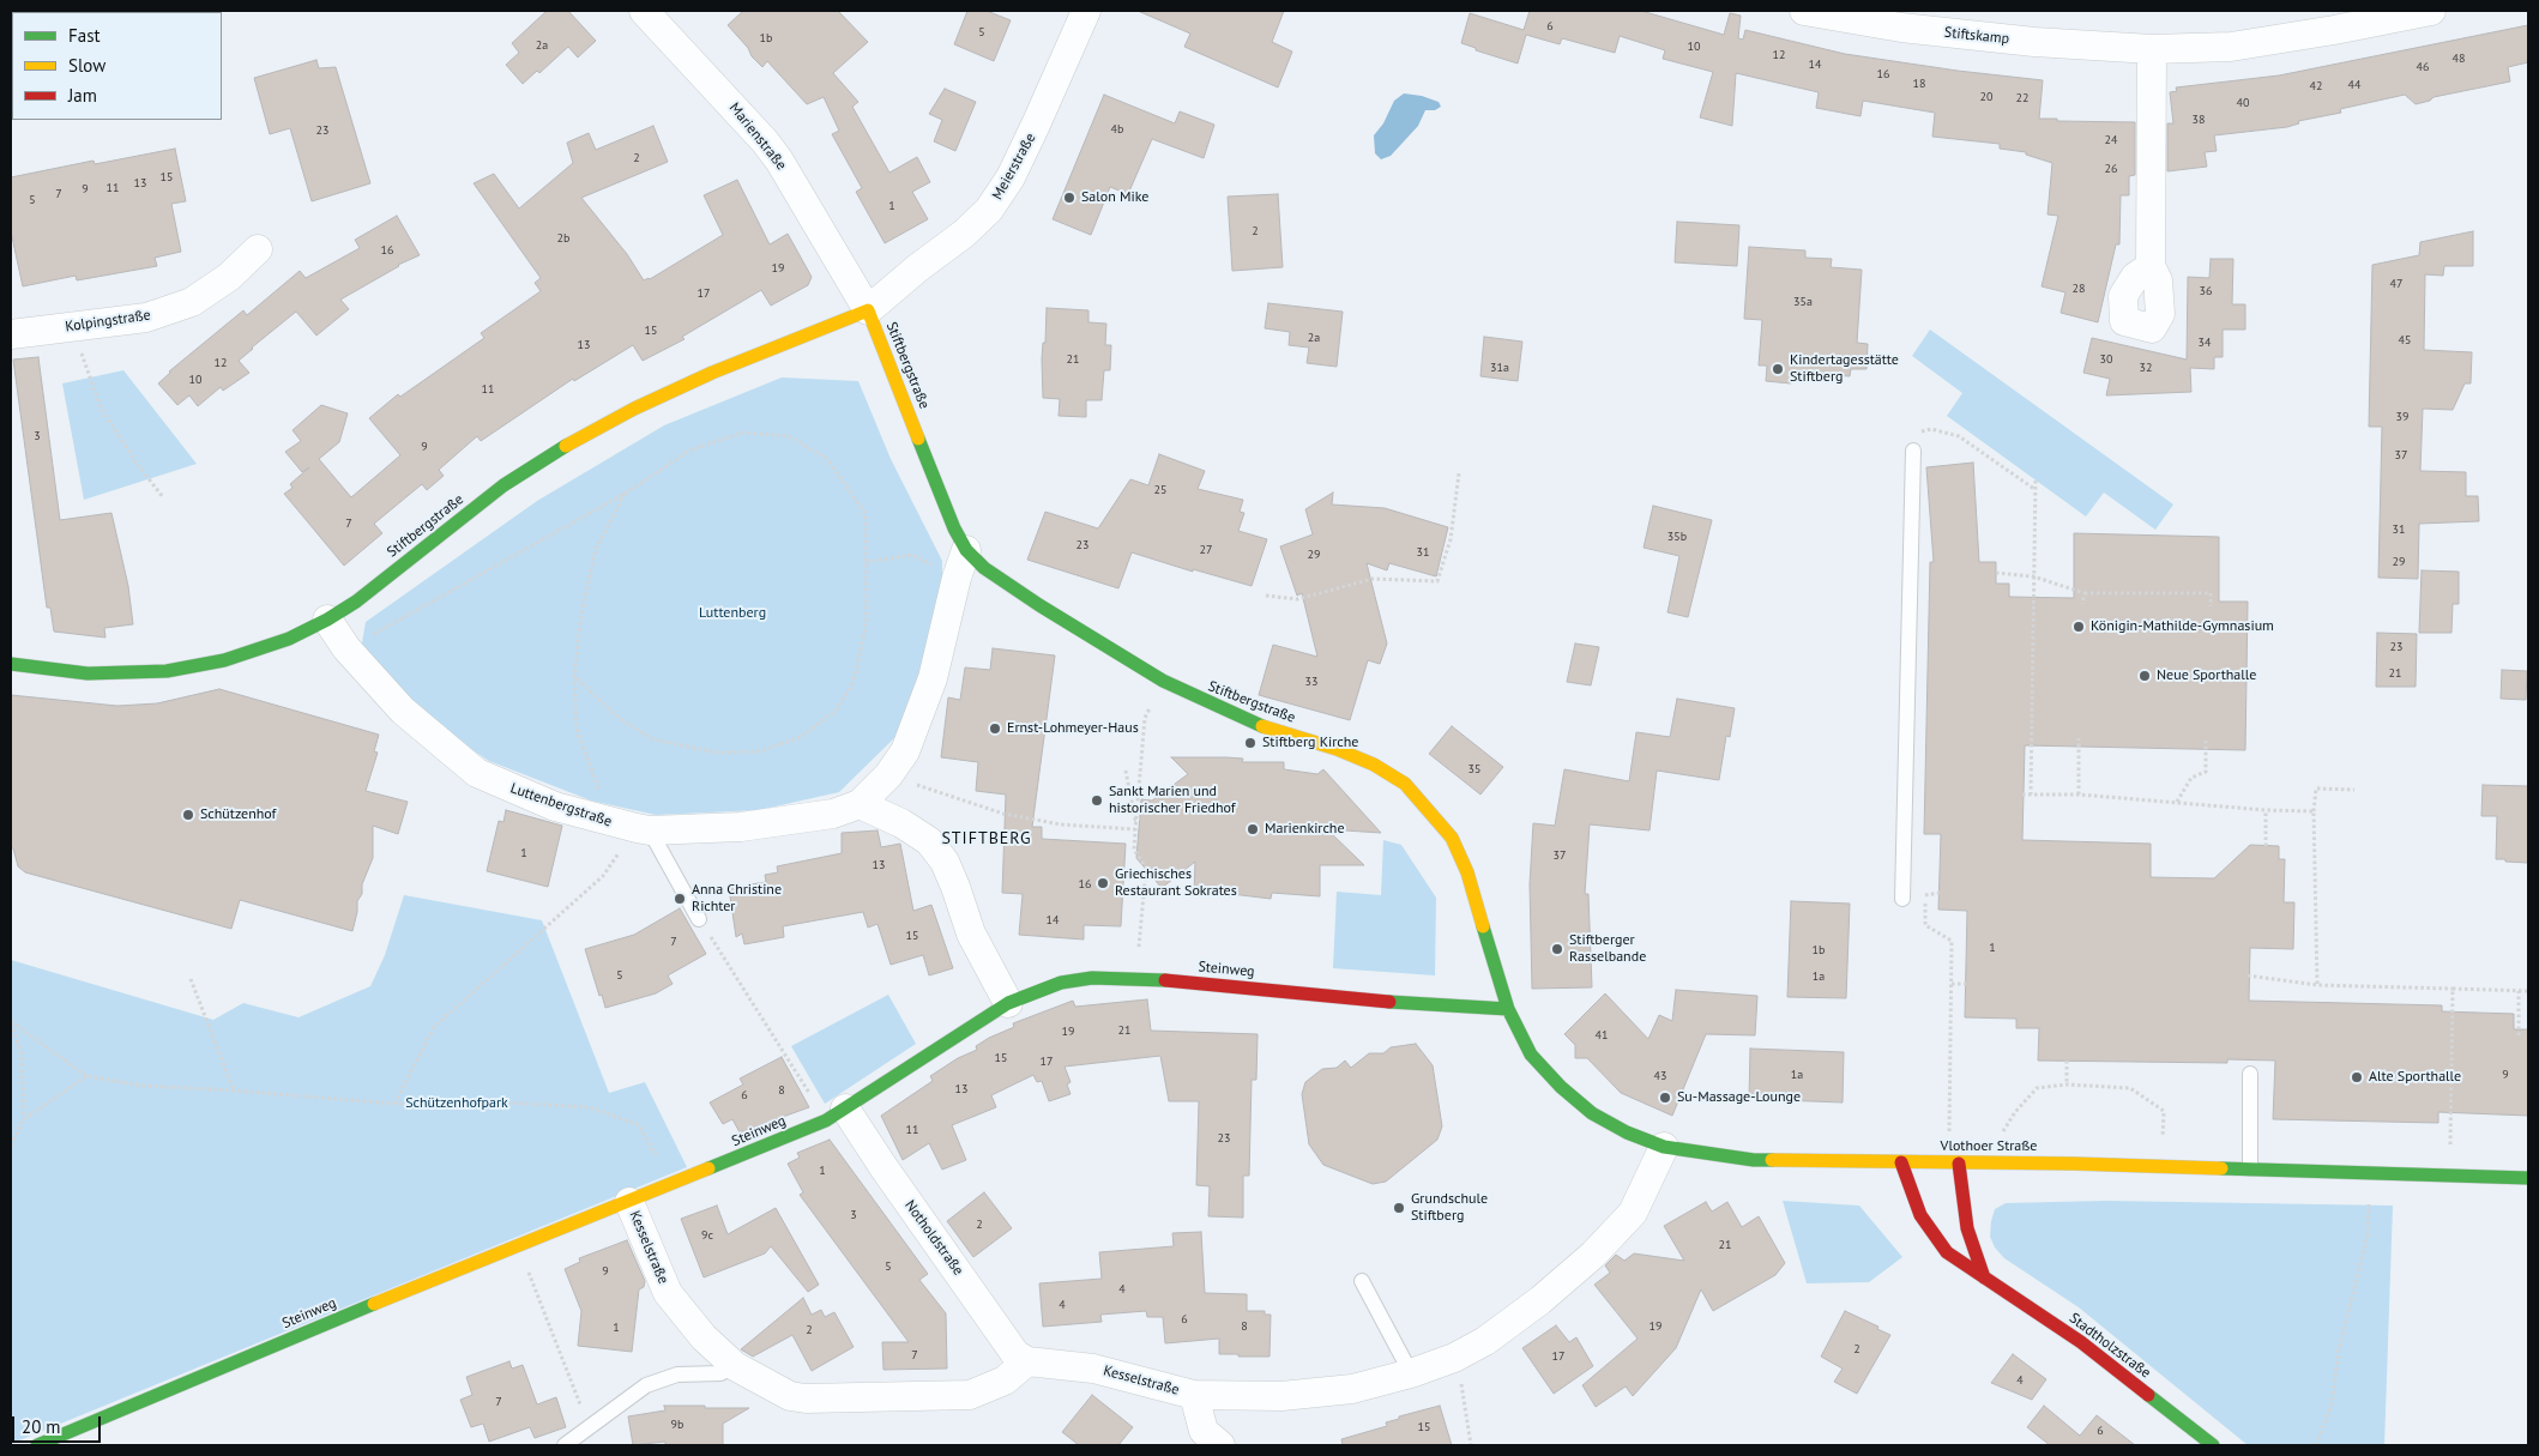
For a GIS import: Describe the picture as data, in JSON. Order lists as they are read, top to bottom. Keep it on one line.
{"streets":{"street":["Stiftskamp","Marienstraße","Meierstraße","Kolpingstraße","Stiftbergstraße","Luttenbergstraße","Steinweg","Vlothoer Straße","Notholdstraße","Kesselstraße","Stadtholzstraße"]},"crossings":[["Marienstraße","Meierstraße"],["Marienstraße","Stiftbergstraße"],["Meierstraße","Stiftbergstraße"],["Stiftbergstraße","Luttenbergstraße"],["Stiftbergstraße","Steinweg"],["Stiftbergstraße","Vlothoer Straße"],["Steinweg","Vlothoer Straße"],["Steinweg","Notholdstraße"],["Steinweg","Kesselstraße"],["Vlothoer Straße","Kesselstraße"],["Vlothoer Straße","Stadtholzstraße"],["Notholdstraße","Kesselstraße"]],"districts":["STIFTBERG"],"parks":["Luttenberg","Schützenhofpark"],"places":["Salon Mike","Kindertagesstätte Stiftberg","Königin-Mathilde-Gymnasium","Neue Sporthalle","Ernst-Lohmeyer-Haus","Stiftberg Kirche","Sankt Marien und historischer Friedhof","Schützenhof","Marienkirche","Griechisches Restaurant Sokrates","Anna Christine Richter","Stiftberger Rasselbande","Alte Sporthalle","Su-Massage-Lounge","Grundschule Stiftberg"],"house_numbers":["6","5","1b","2a","10","12","48","14","46","16","18","44","42","20","22","40","38","4b","23","24","2","26","15","13","11","9","7","5","1","2","2b","16","19","47","28","36","17","35a","15","2a","45","34","13","21","30","12","31a","32","10","11","39","3","9","37","25","7","31","35b","23","27","31","29","29","23","21","33","35","1","37","13","16","14","15","7","1","1b","5","1a","21","19","41","15","17","1a","9","43","13","8","6","11","23","1","3","2","9c","21","5","9","4","4","6","8","19","1","2","2","7","17","4","7","9b","15","6"],"legend":["Fast","Slow","Jam"],"scale_bar":"20 m"}
